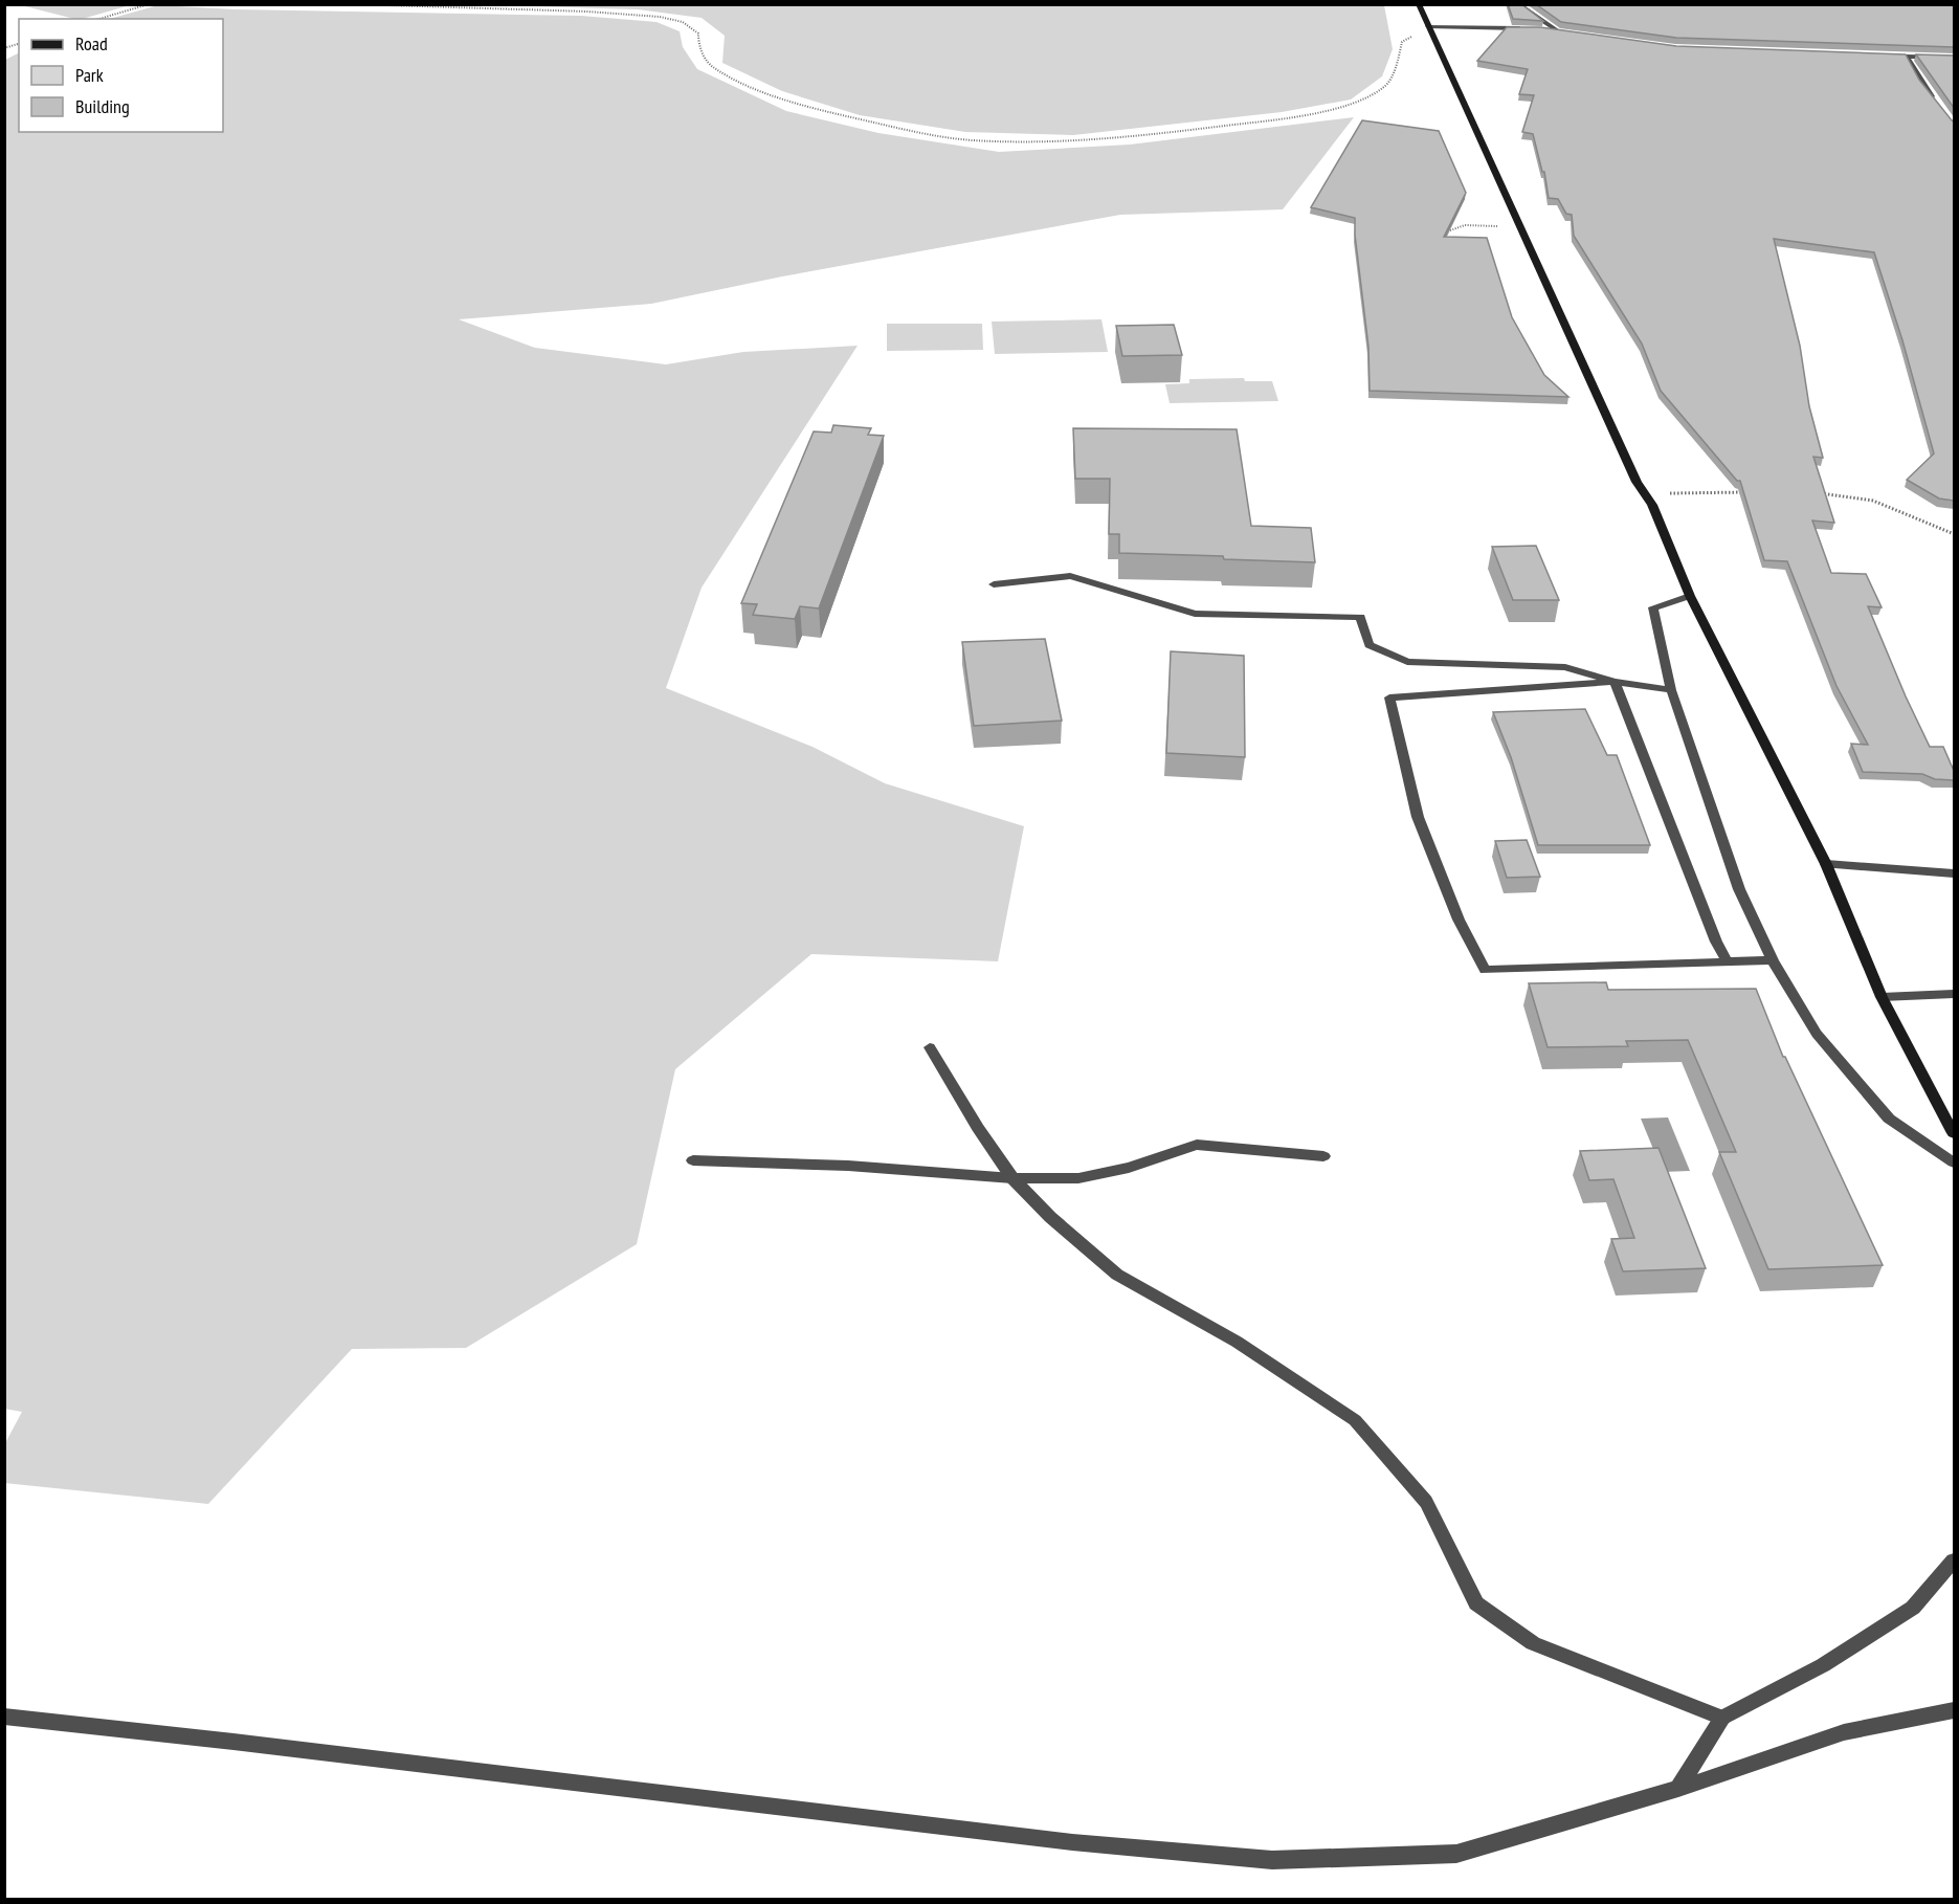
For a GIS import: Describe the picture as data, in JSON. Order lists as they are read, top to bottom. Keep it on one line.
{"legend":["Road","Park","Building"]}
